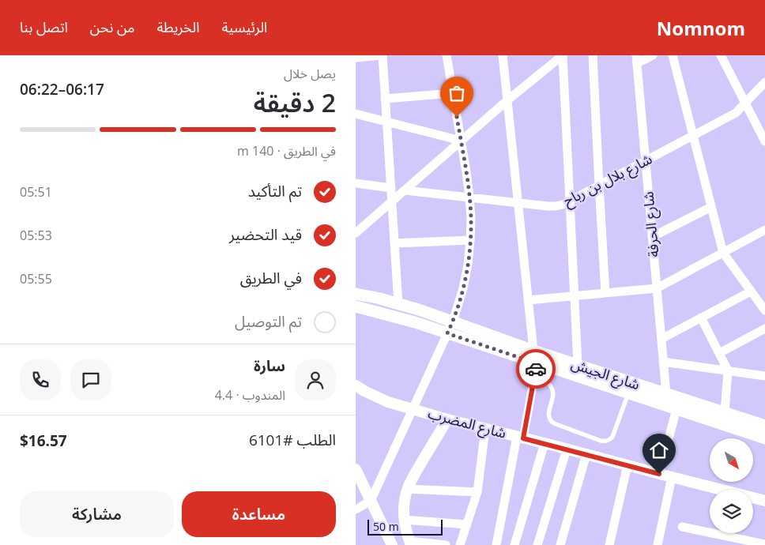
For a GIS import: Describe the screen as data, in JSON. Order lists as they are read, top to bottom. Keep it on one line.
{"streets":{"main road":["شارع الجيش"],"street":["شارع بلال بن رباح","شارع الحرفة","شارع المضرب"]},"crossings":[["شارع بلال بن رباح","شارع الحرفة"],["شارع الحرفة","شارع الجيش"]],"scale_bar":"50 m","north":"bottom right","page":{"header":"Nomnom","nav":["الرئيسية","الخريطة","من نحن","اتصل بنا"],"heading":["2 دقيقة","يصل خلال","06:17–06:22"],"panel":["سارة","المندوب · 4.4","الطلب #6101","$16.57"],"bar":"في الطريق · 140 m","list":[["تم التأكيد","05:51"],["قيد التحضير","05:53"],["في الطريق","05:55"],"تم التوصيل"],"buttons":["مساعدة","مشاركة"],"scale":"50 m"}}
